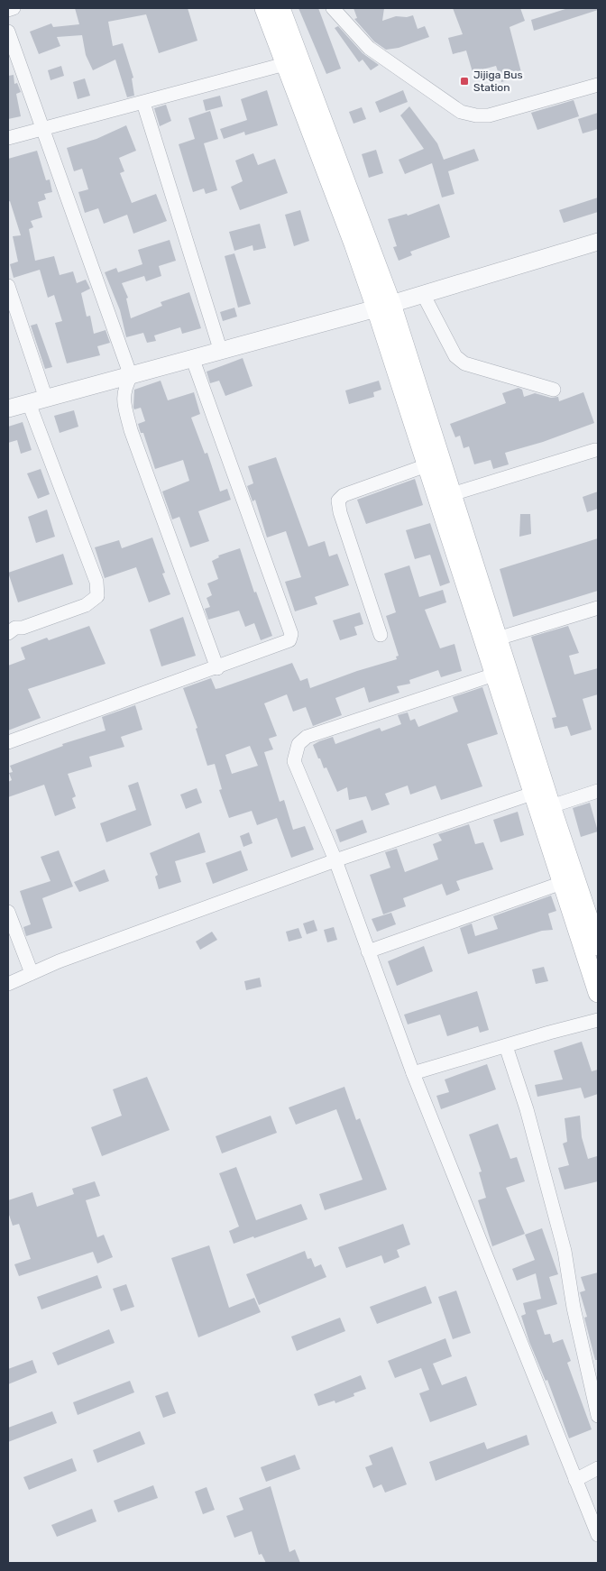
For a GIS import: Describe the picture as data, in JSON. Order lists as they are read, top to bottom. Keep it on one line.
{"places":{"transit":["Jijiga Bus Station"]}}
